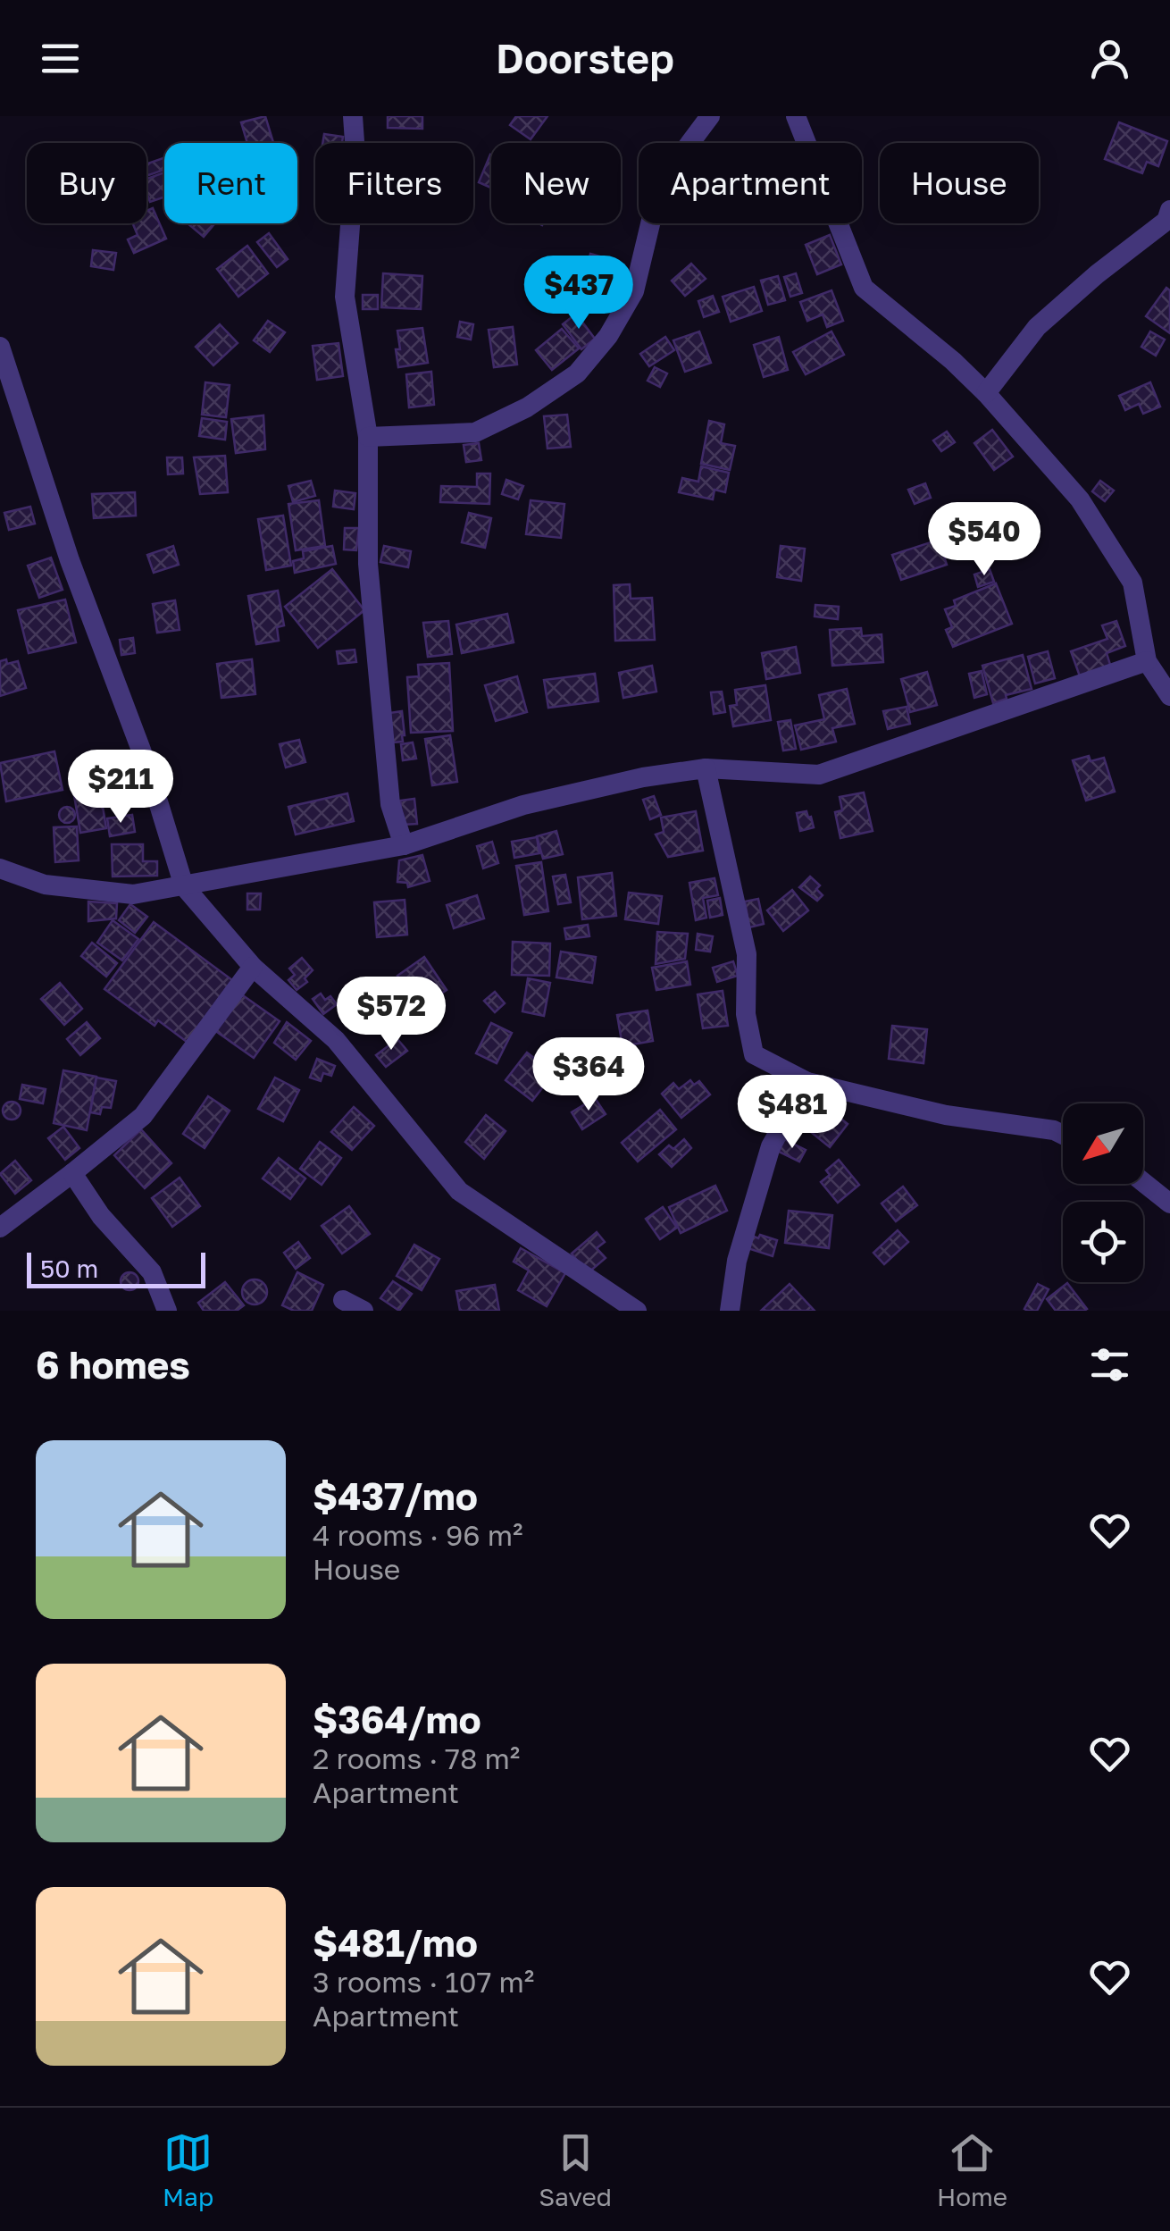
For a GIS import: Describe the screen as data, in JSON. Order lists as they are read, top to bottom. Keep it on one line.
{"scale_bar":"50 m","north":"bottom left","page":{"header":"Doorstep","chip":["Buy","Rent","Filters","New","Apartment","House"],"price":["$437","$540","$211","$572","$364","$481"],"scale":"50 m","heading":"6 homes","list":[{"name":"$437/mo","note":"4 rooms · 96 m² · House"},{"name":"$364/mo","note":"2 rooms · 78 m² · Apartment"},{"name":"$481/mo","note":"3 rooms · 107 m² · Apartment"}],"tabs":["Map","Saved","Home"]}}
